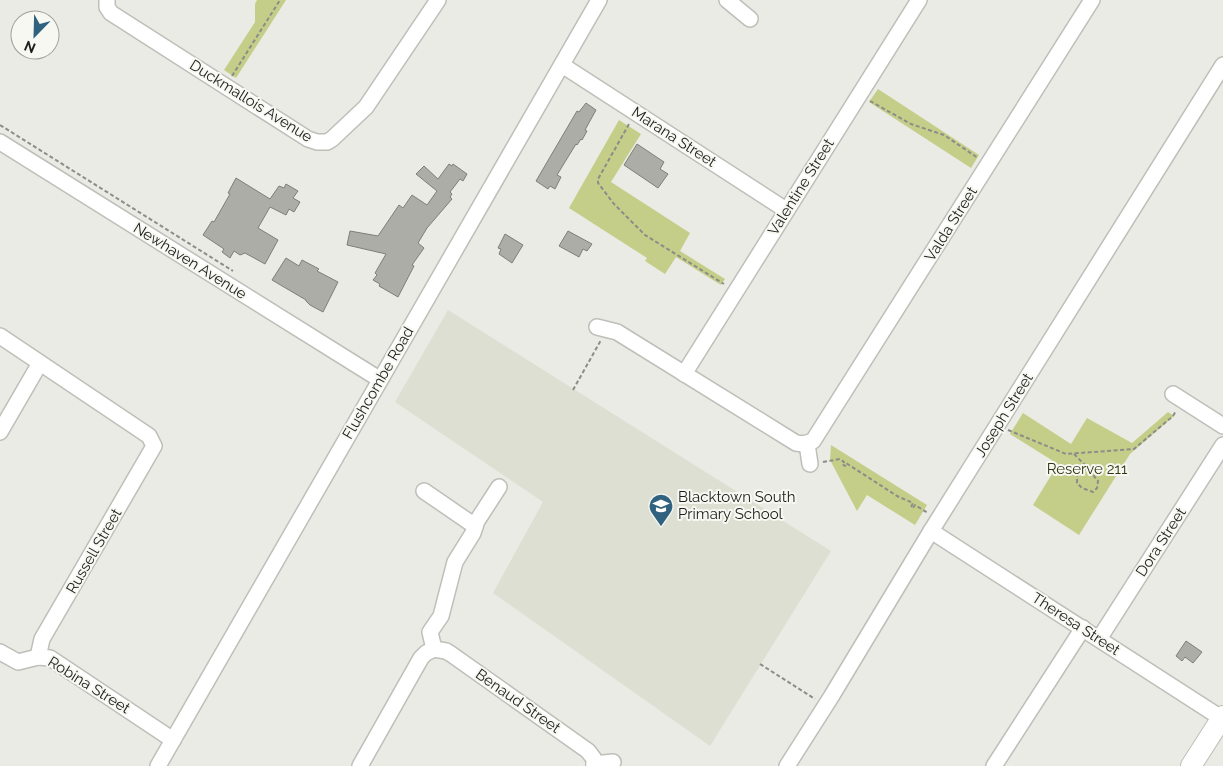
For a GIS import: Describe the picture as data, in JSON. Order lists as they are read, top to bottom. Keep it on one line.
{"streets":{"street":["Duckmallois Avenue","Marana Street","Valentine Street","Valda Street","Newhaven Avenue","Flushcombe Road","Joseph Street","Dora Street","Russell Street","Theresa Street","Robina Street","Benaud Street"]},"crossings":[["Marana Street","Valentine Street"],["Marana Street","Flushcombe Road"],["Newhaven Avenue","Flushcombe Road"],["Flushcombe Road","Robina Street"],["Joseph Street","Theresa Street"],["Dora Street","Theresa Street"],["Russell Street","Robina Street"]],"parks":["Reserve 211"],"places":{"school or university":["Blacktown South Primary School"]},"north":"bottom left"}
